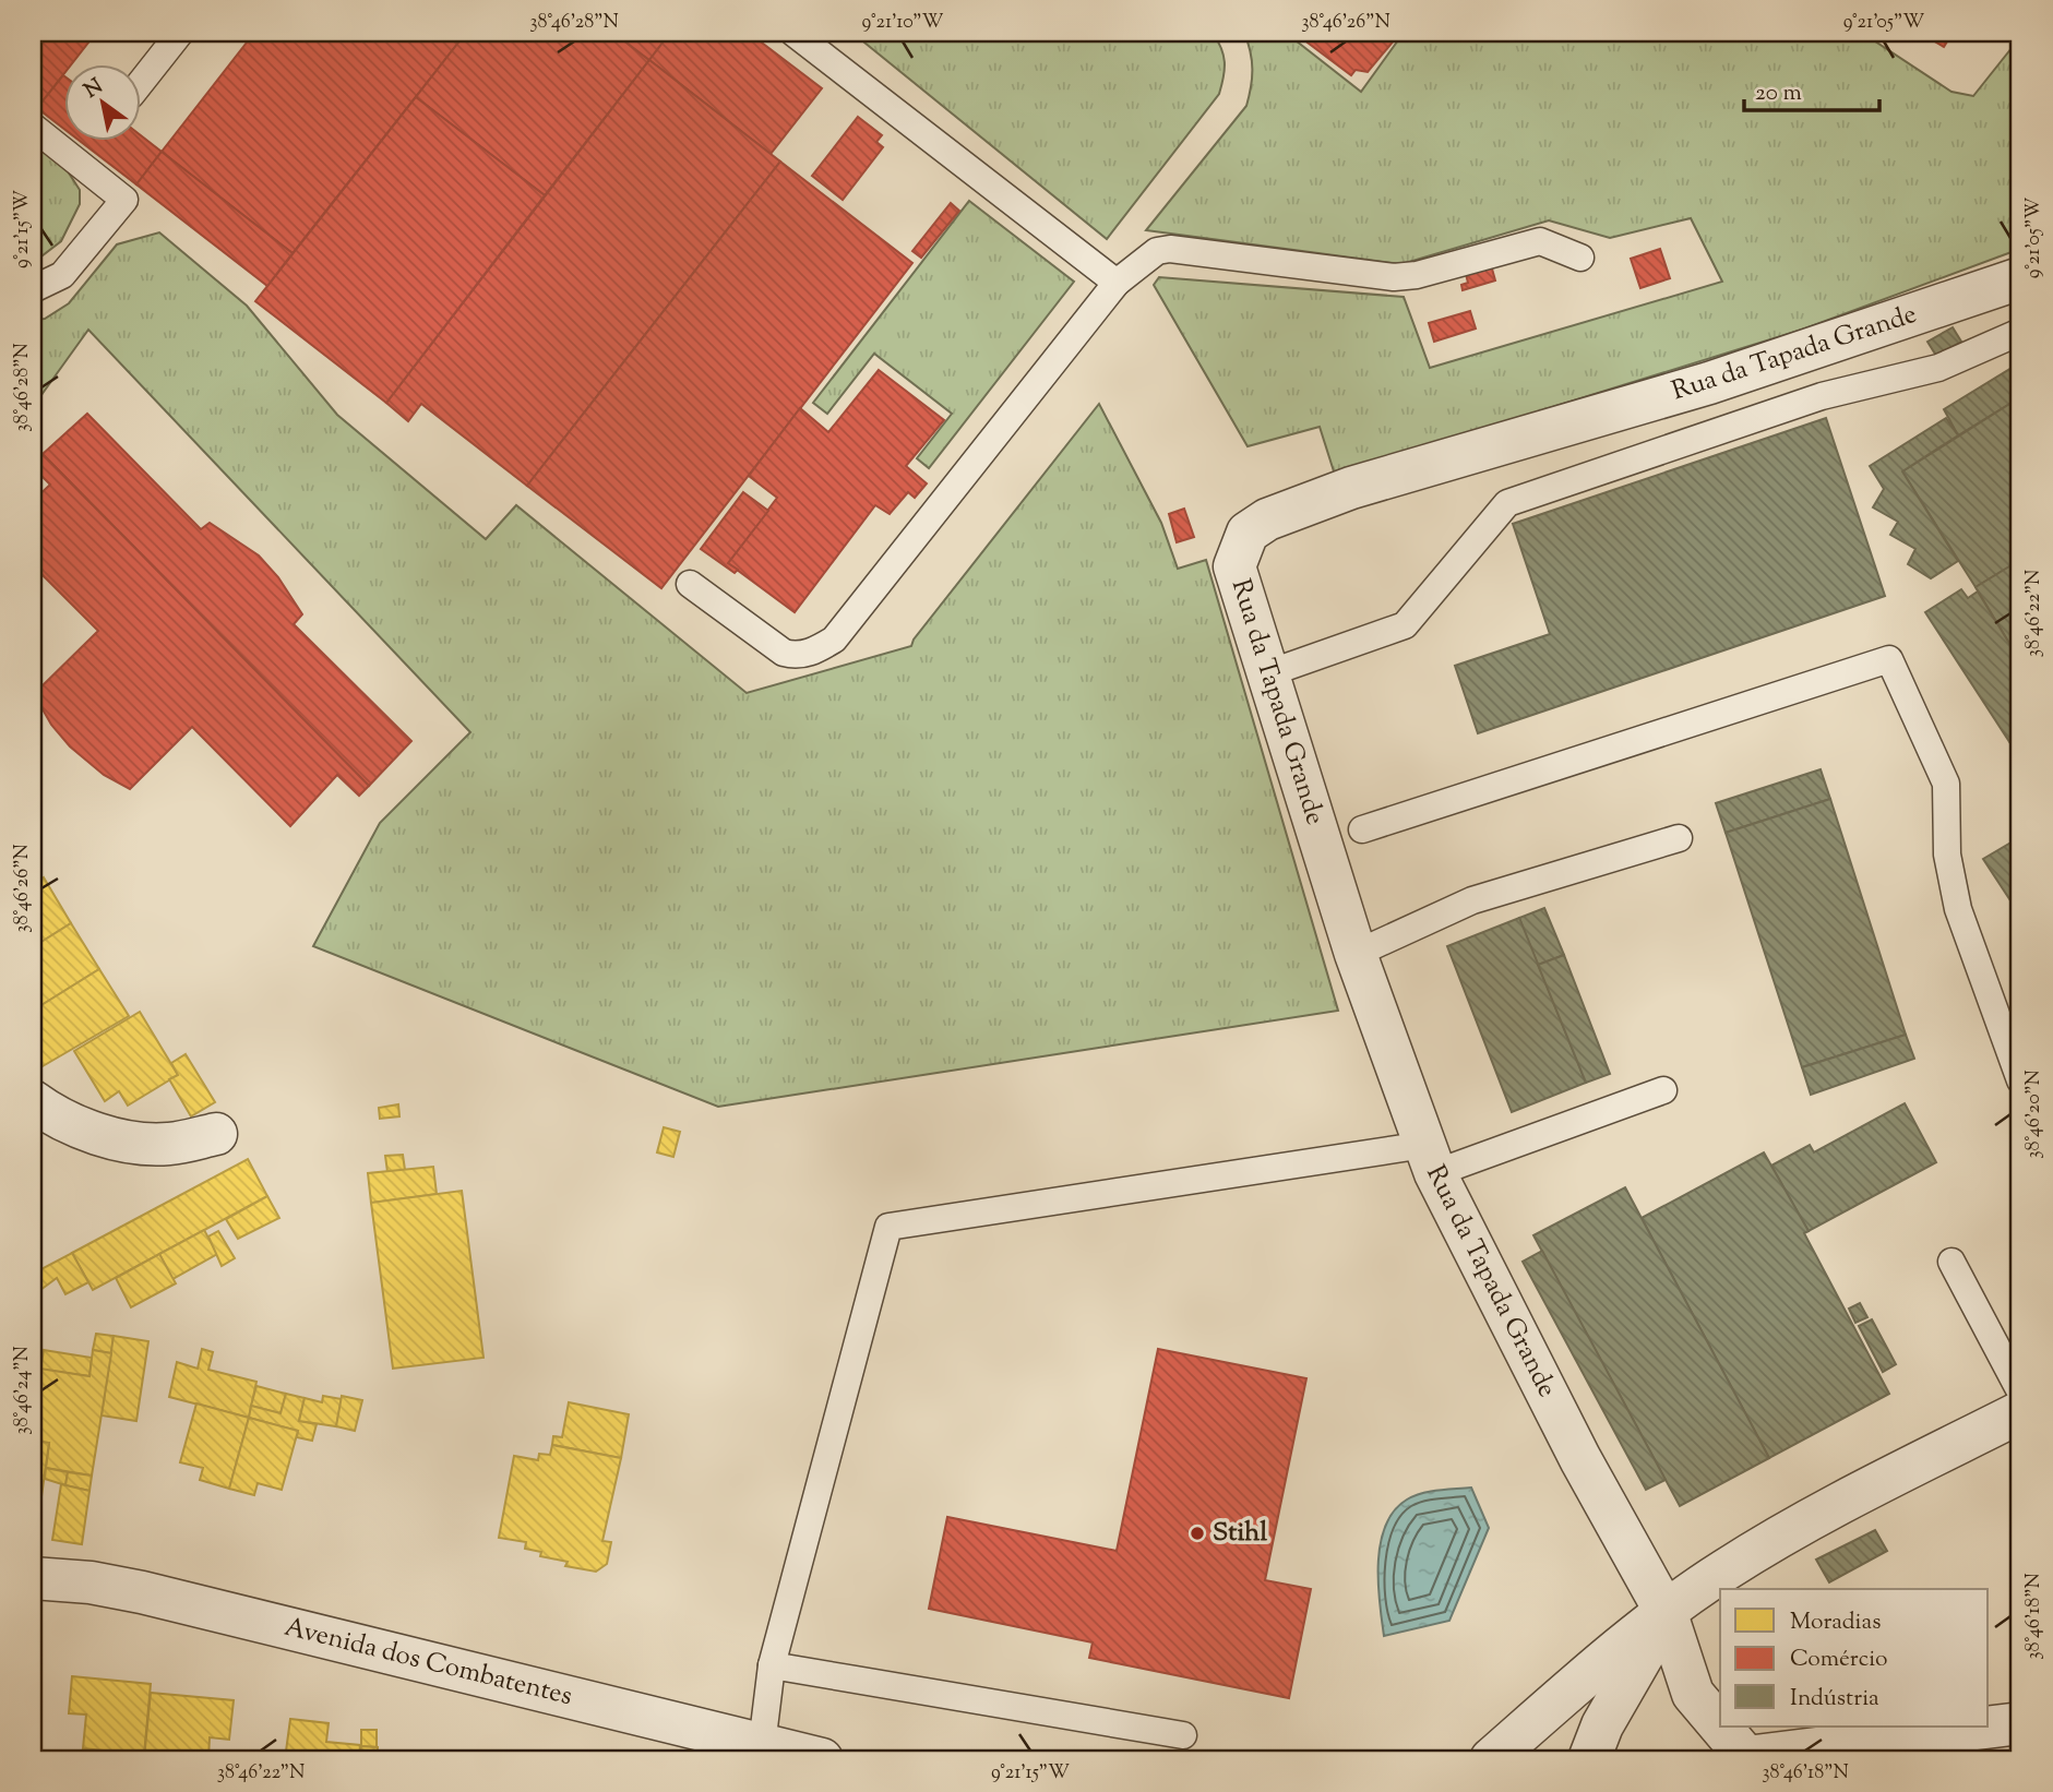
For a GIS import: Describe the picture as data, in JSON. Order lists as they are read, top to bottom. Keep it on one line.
{"streets":{"street":["Rua da Tapada Grande","Avenida dos Combatentes"]},"places":["Stihl"],"legend":["Moradias","Comércio","Indústria"],"scale_bar":"20 m","north":"top left","coordinates":["38°46'28\"N","9°21'10\"W","38°46'26\"N","9°21'05\"W","9°21'15\"W","38°46'22\"N","38°46'20\"N","38°46'24\"N","38°46'18\"N"]}
